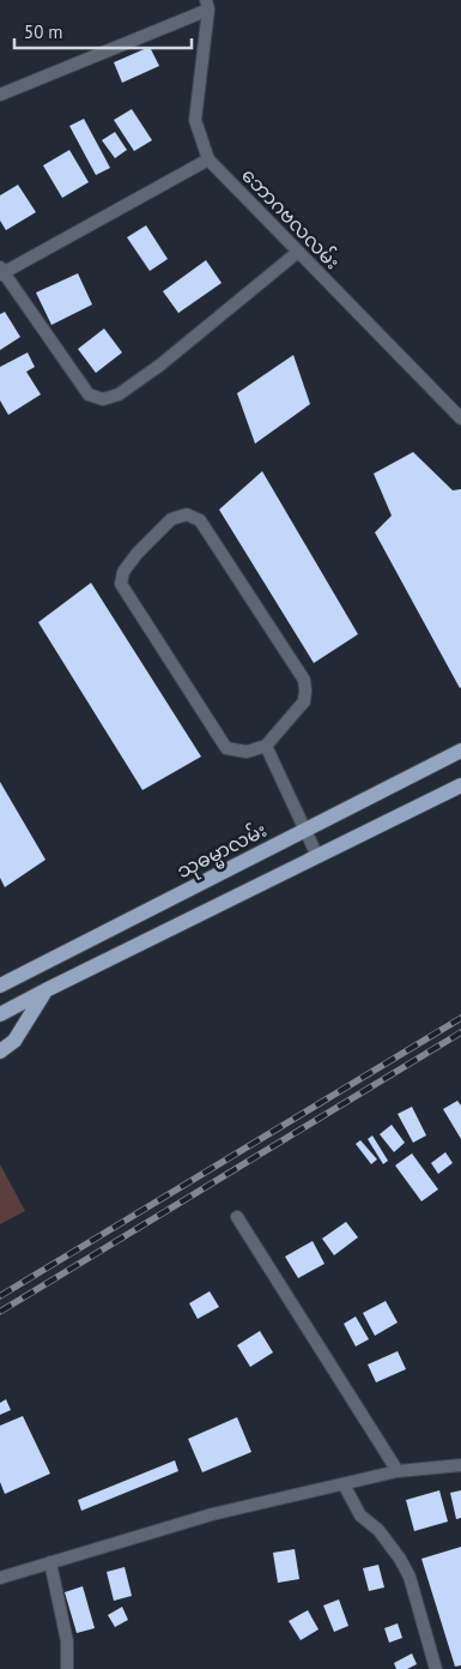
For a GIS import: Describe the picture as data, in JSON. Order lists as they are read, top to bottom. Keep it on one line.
{"streets":{"main road":["သုဓမ္မာလမ်း"],"street":["ဘောဂဗလလမ်း"]},"scale_bar":"50 m"}
